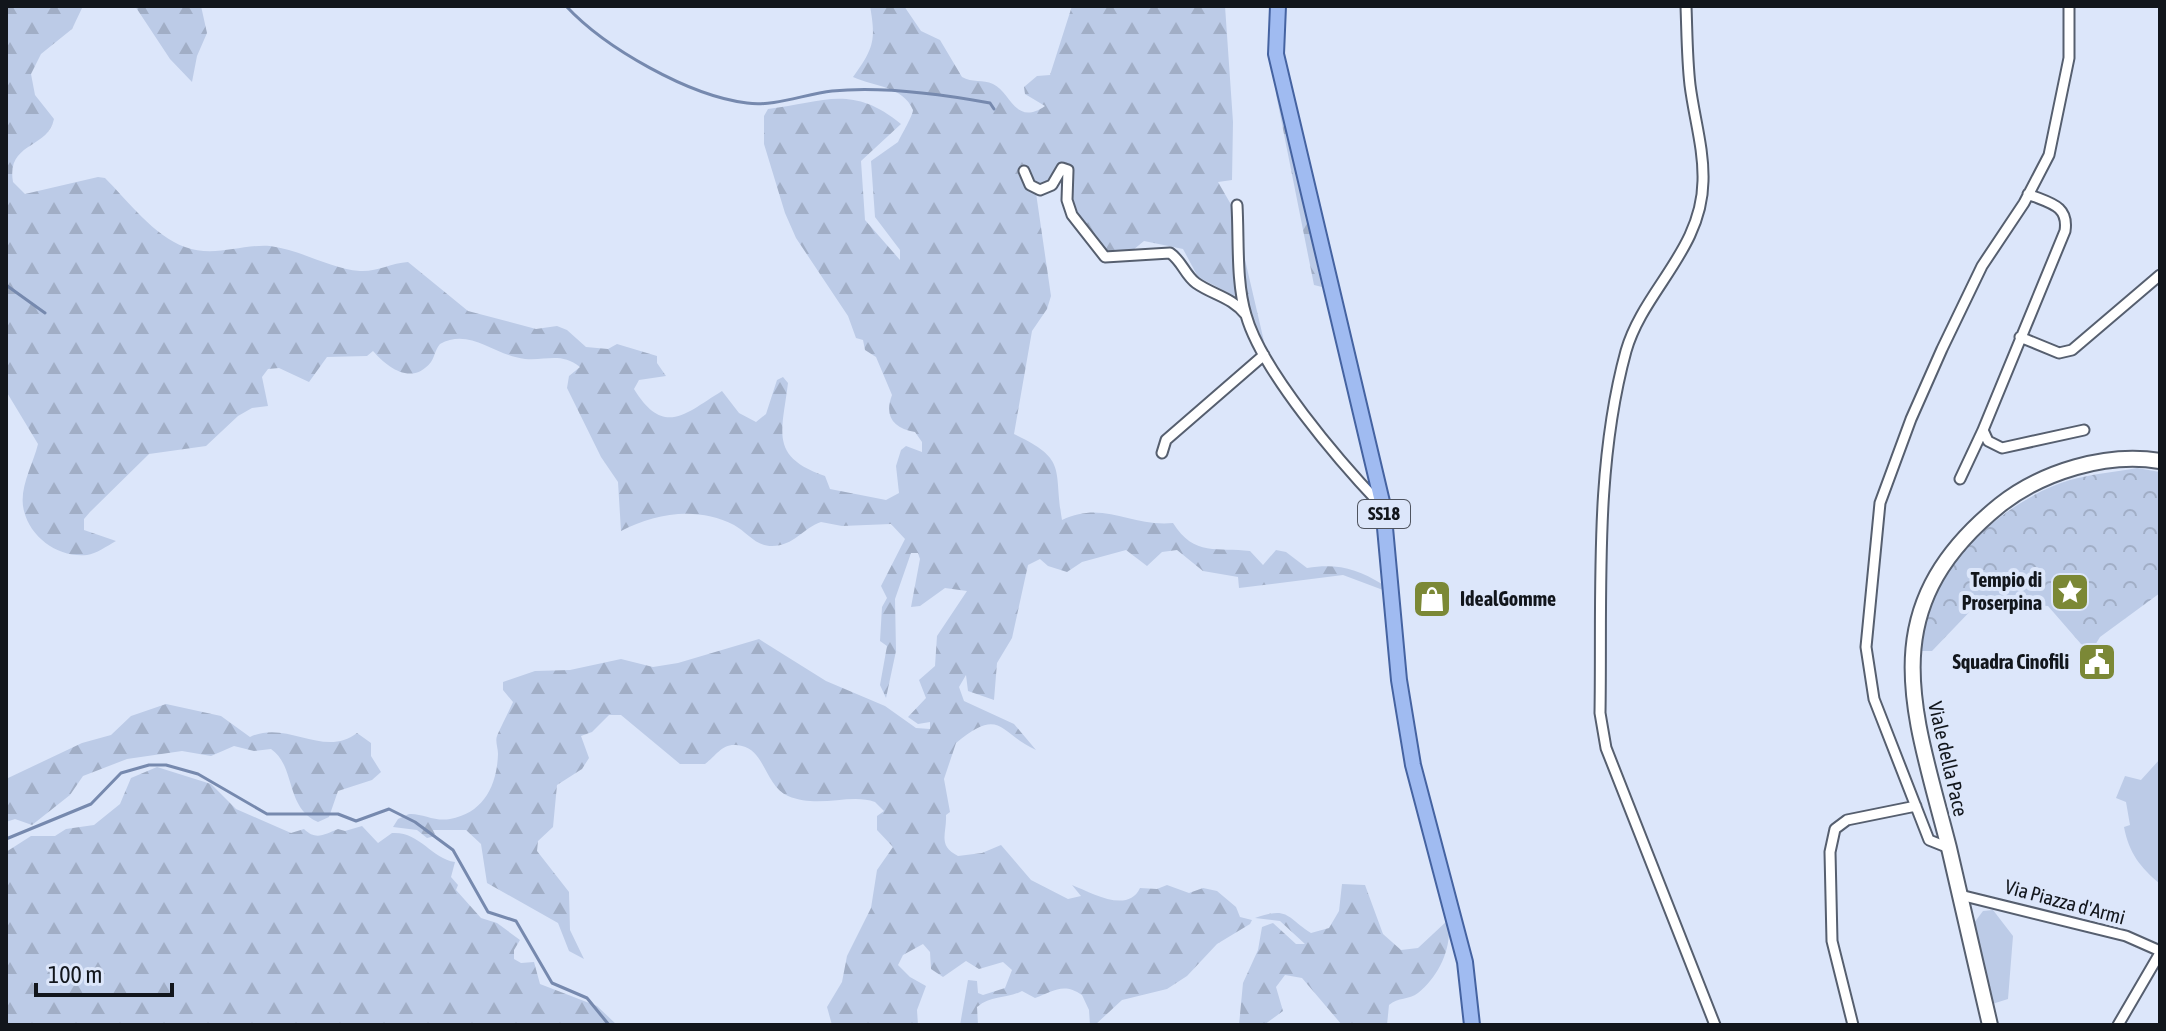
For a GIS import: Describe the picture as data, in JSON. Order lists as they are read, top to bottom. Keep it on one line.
{"streets":{"main road":["SS18","Viale della Pace"],"street":["Via Piazza d'Armi"]},"crossings":[["Viale della Pace","Via Piazza d'Armi"]],"places":{"place":["Tempio di Proserpina"],"shop":["IdealGomme"],"public building":["Squadra Cinofili"]},"scale_bar":"100 m"}
